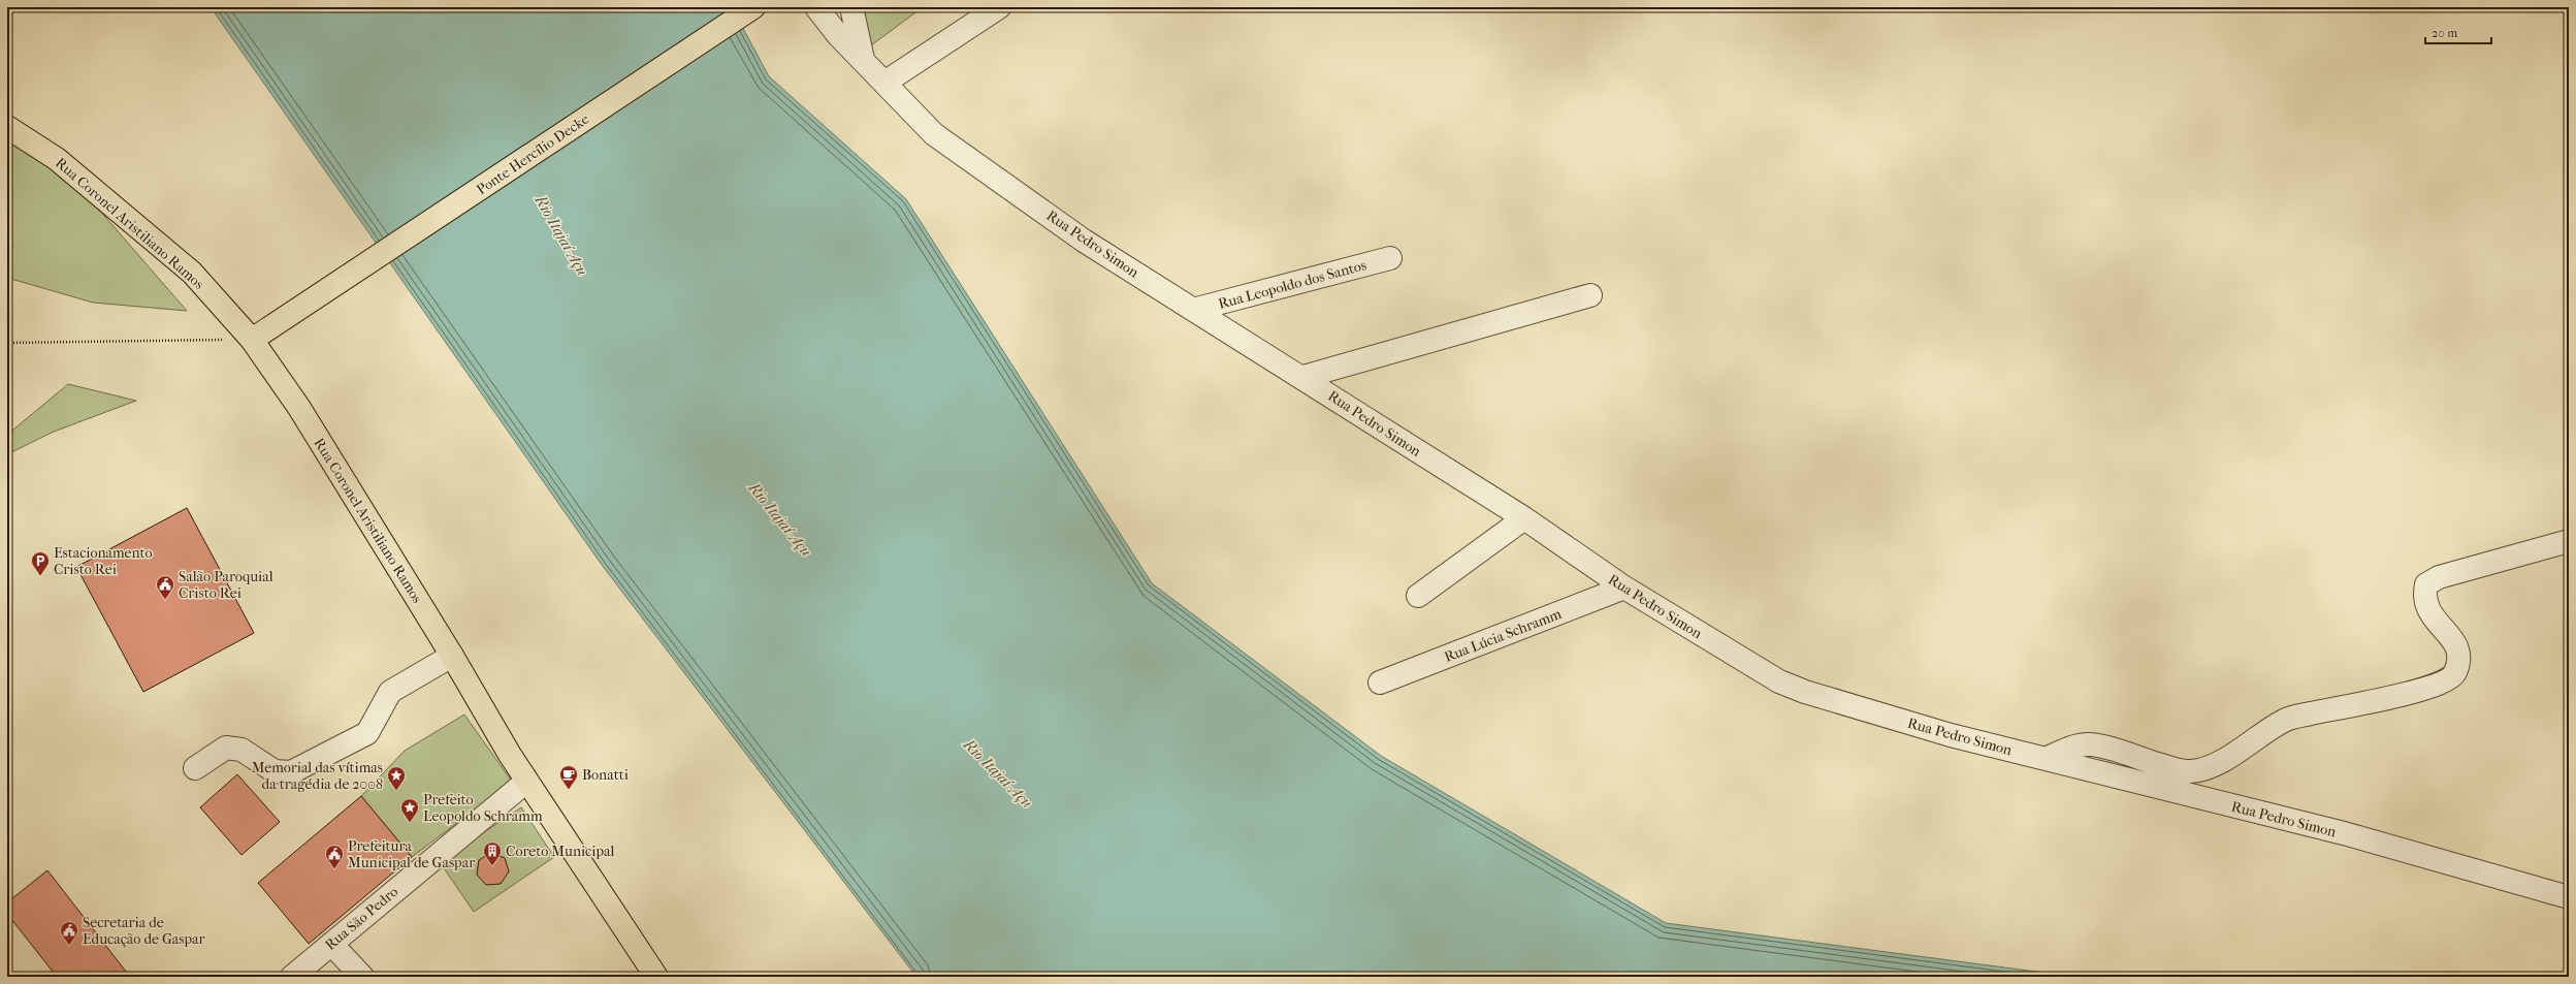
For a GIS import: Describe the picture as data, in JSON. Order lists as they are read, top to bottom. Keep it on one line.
{"streets":{"main road":["Ponte Hercílio Decke","Rua Coronel Aristiliano Ramos"],"street":["Rua Pedro Simon","Rua Leopoldo dos Santos","Rua Lúcia Schramm","Rua São Pedro"]},"crossings":[["Ponte Hercílio Decke","Rua Coronel Aristiliano Ramos"],["Rua Coronel Aristiliano Ramos","Rua São Pedro"],["Rua Pedro Simon","Rua Leopoldo dos Santos"],["Rua Pedro Simon","Rua Lúcia Schramm"]],"water":["Rio Itajaí-Açu"],"places":{"parking":["Estacionamento Cristo Rei"],"public building":["Salão Paroquial Cristo Rei","Prefeitura Municipal de Gaspar","Secretaria de Educação de Gaspar"],"cafe":["Bonatti"],"place":["Memorial das vítimas da tragédia de 2008","Prefeito Leopoldo Schramm"],"building":["Coreto Municipal"]},"scale_bar":"20 m"}
